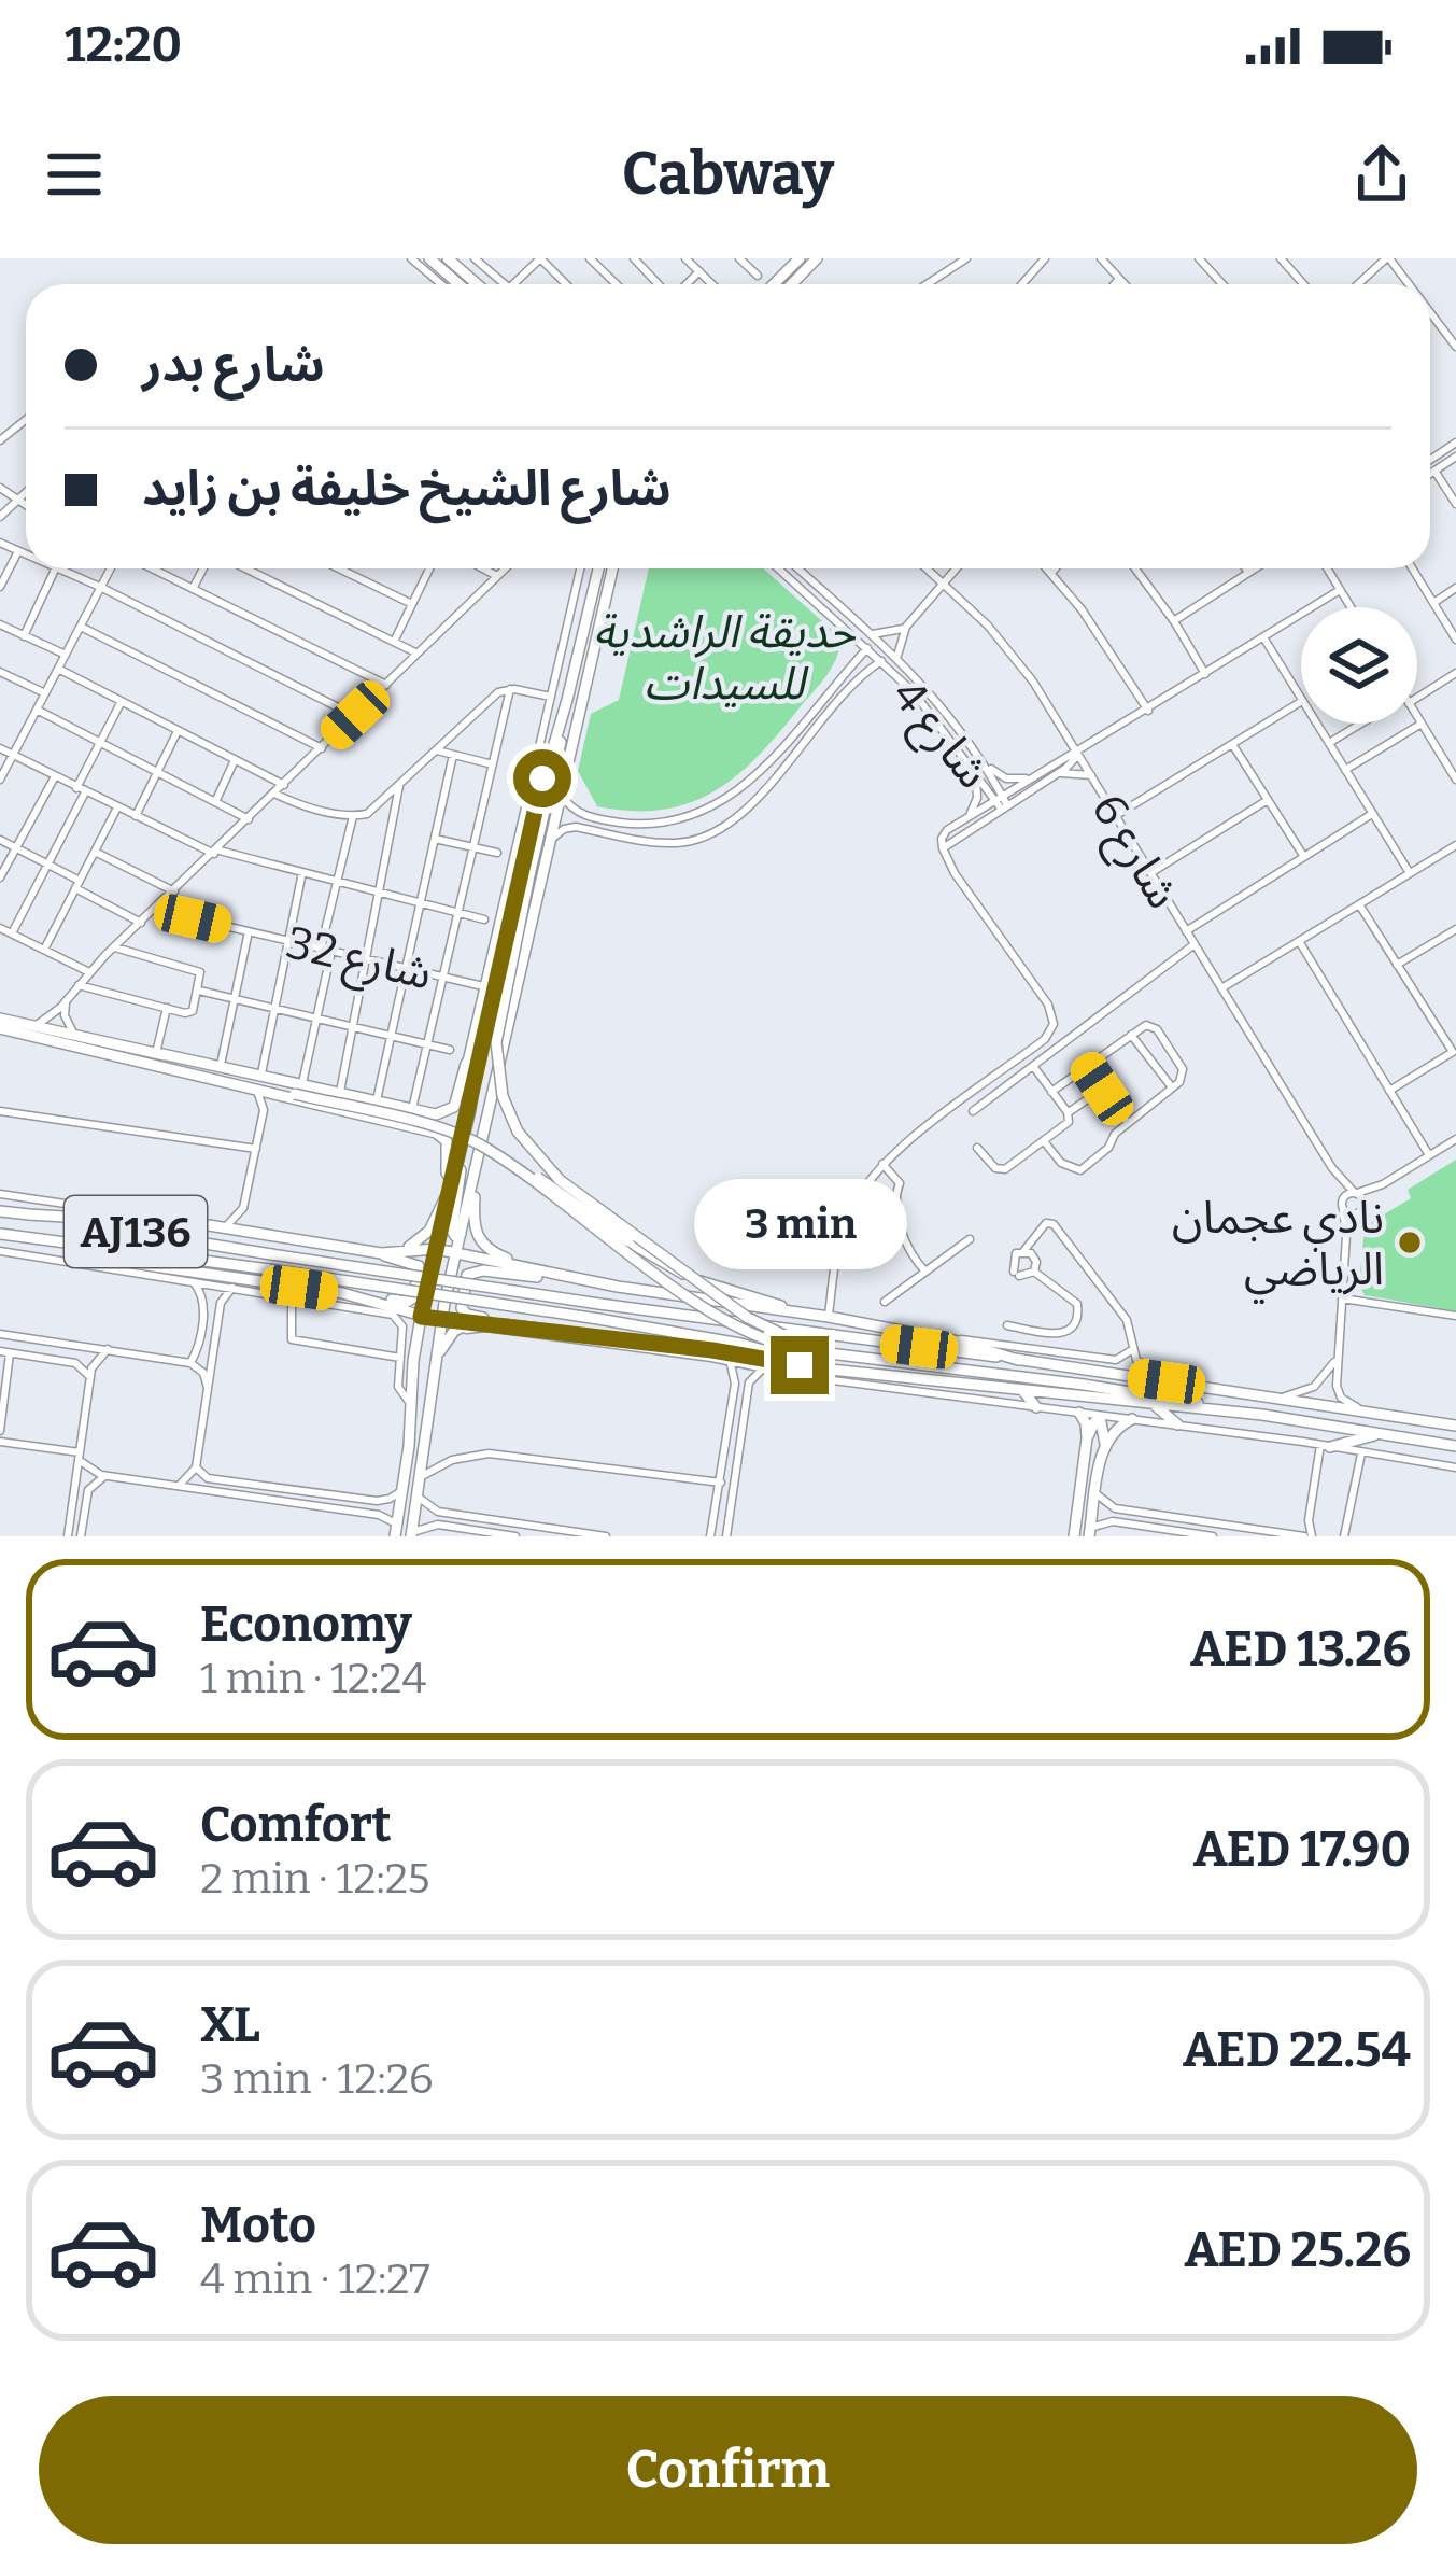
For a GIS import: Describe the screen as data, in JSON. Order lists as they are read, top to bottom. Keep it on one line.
{"streets":{"main road":["AJ136"],"street":["شارع 4","شارع 6","شارع 32"]},"parks":["حديقة الراشدية للسيدات"],"places":["نادي عجمان الرياضي"],"page":{"status":"12:20","header":"Cabway","banner":["شارع بدر","شارع الشيخ خليفة بن زايد"],"bubble":"3 min","list":[{"name":"Economy","note":"1 min · 12:24","value":"AED 13.26"},{"name":"Comfort","note":"2 min · 12:25","value":"AED 17.90"},{"name":"XL","note":"3 min · 12:26","value":"AED 22.54"},{"name":"Moto","note":"4 min · 12:27","value":"AED 25.26"}],"buttons":"Confirm"}}
